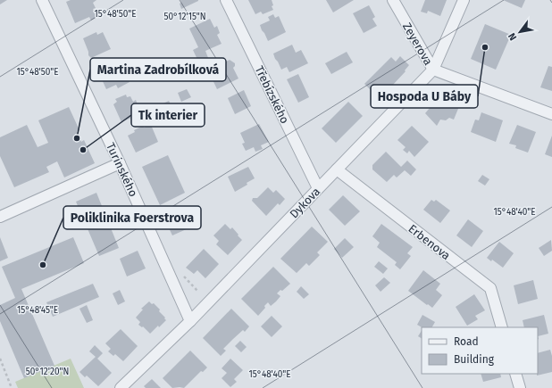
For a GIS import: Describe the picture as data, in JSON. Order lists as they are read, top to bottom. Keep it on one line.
{"streets":{"street":["Zeyerova","Třebízského","Turinského","Dykova","Erbenova"]},"crossings":[["Zeyerova","Dykova"],["Třebízského","Dykova"],["Turinského","Dykova"],["Dykova","Erbenova"]],"places":["Hospoda U Báby","Martina Zadrobílková","Tk interier","Poliklinika Foerstrova"],"legend":["Road","Building"],"north":"bottom left","coordinates":["15°48'50\"E","50°12'15\"N","15°48'40\"E","15°48'45\"E","50°12'20\"N"]}
